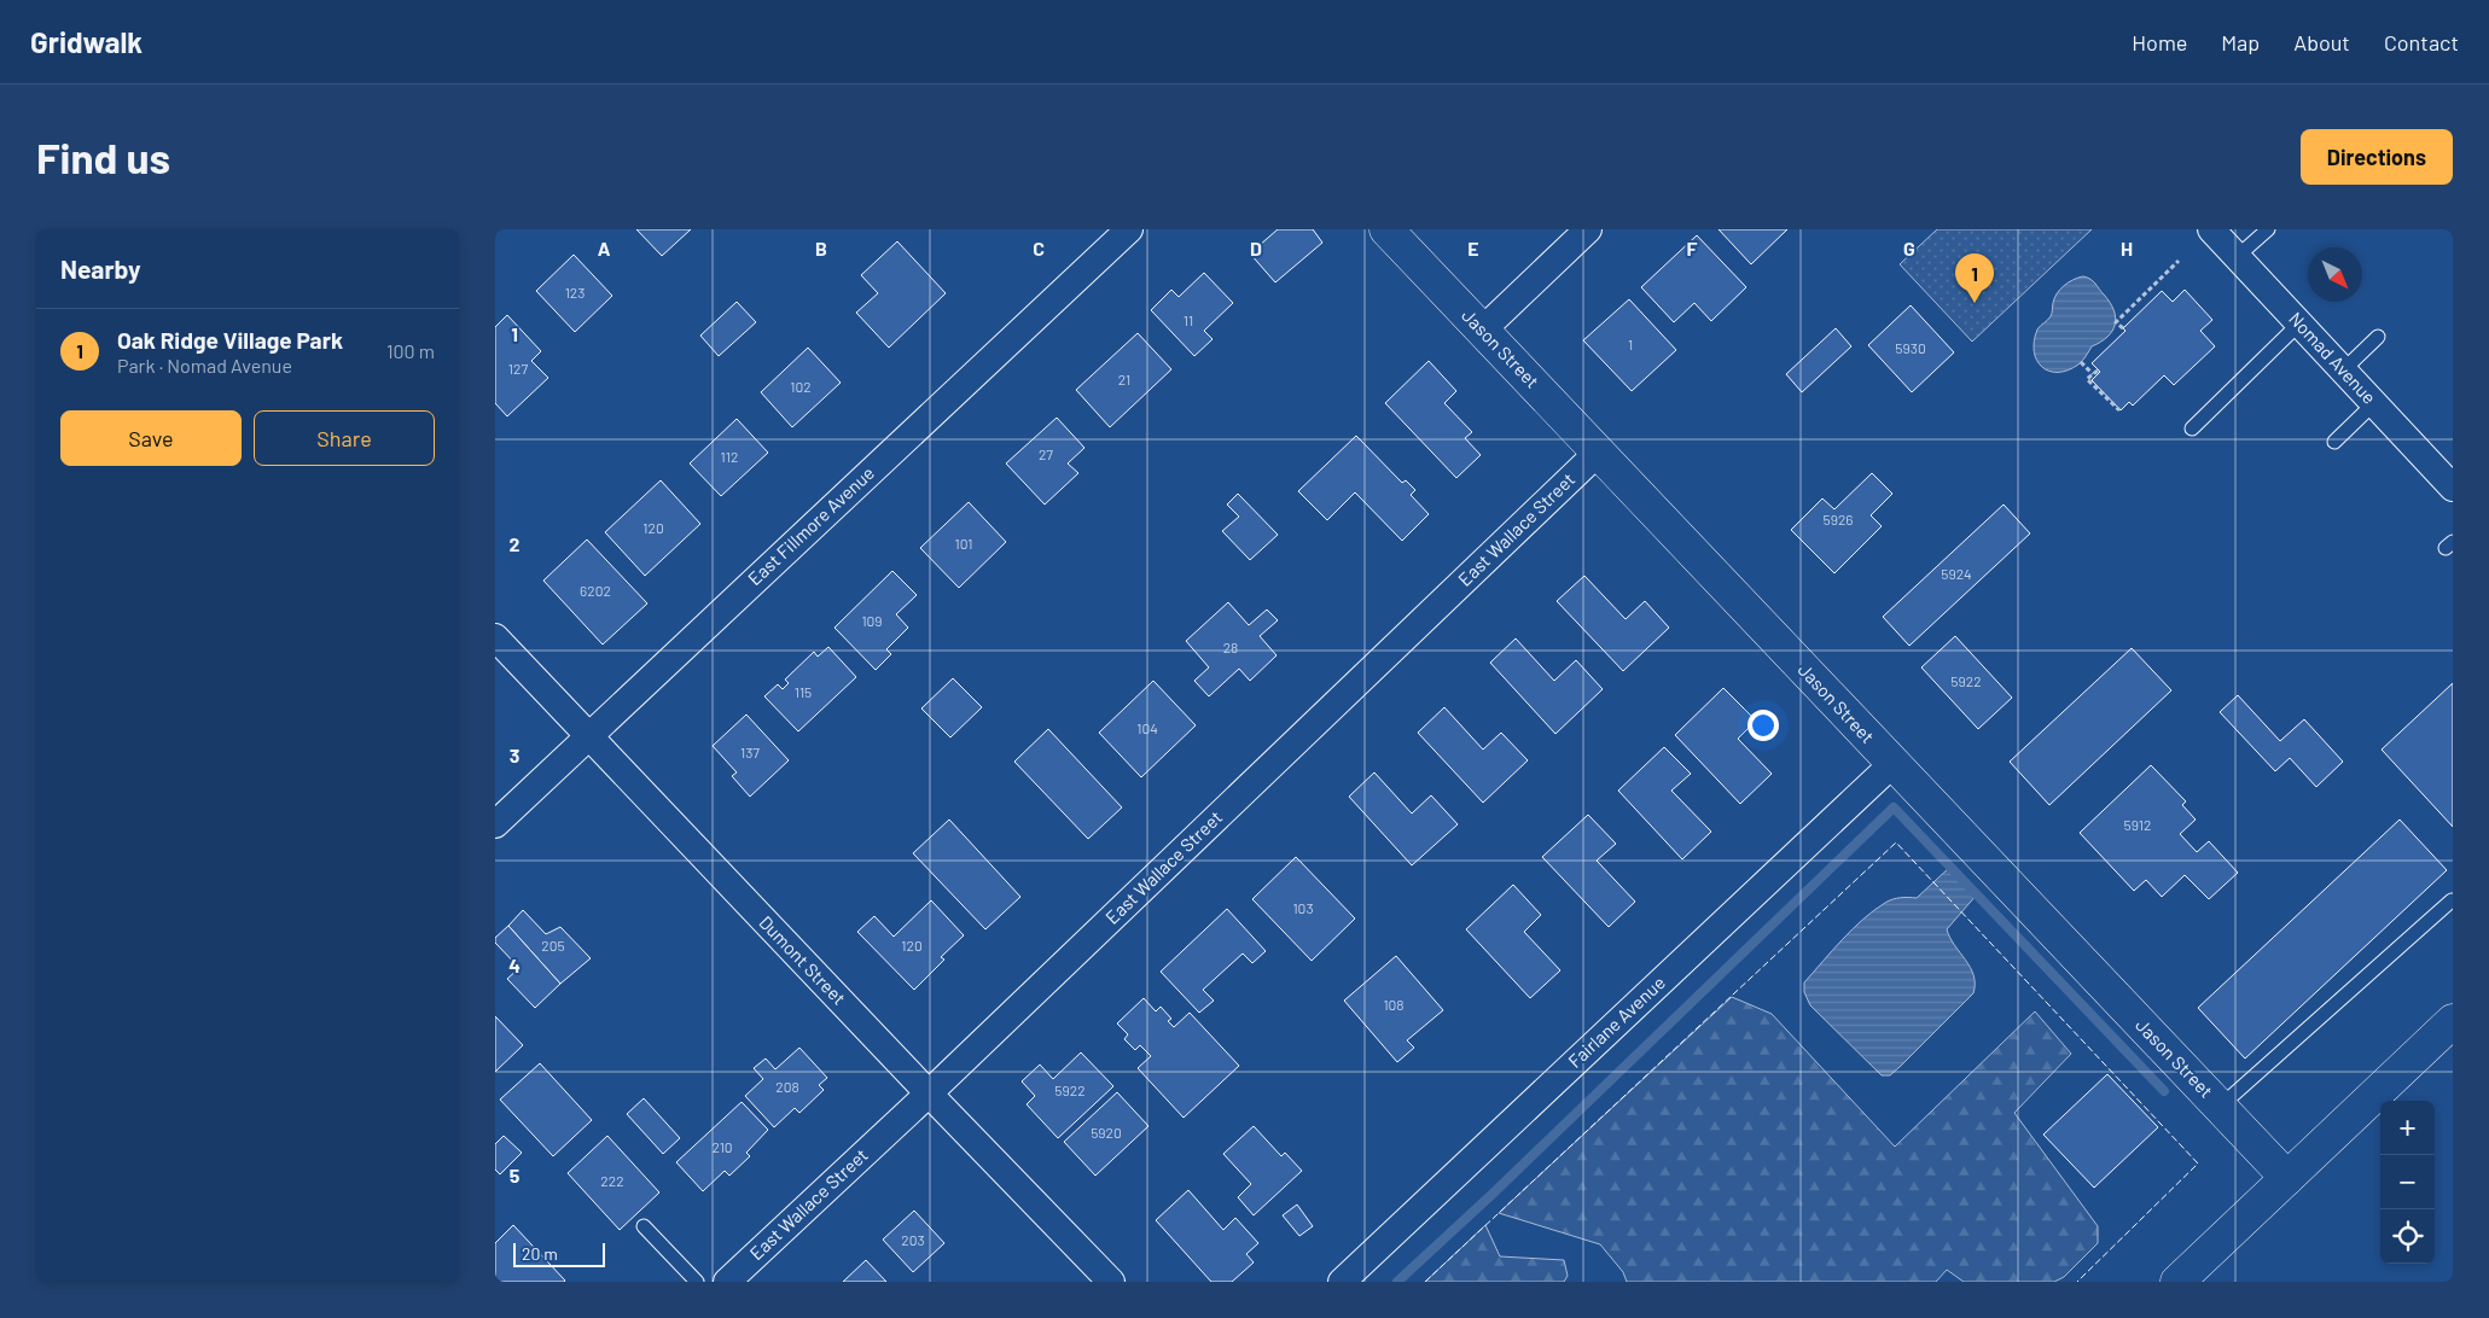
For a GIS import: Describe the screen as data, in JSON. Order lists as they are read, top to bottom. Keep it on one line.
{"streets":{"street":["Jason Street","Nomad Avenue","East Fillmore Avenue","East Wallace Street","Dumont Street","Fairlane Avenue"]},"crossings":[["Jason Street","East Wallace Street"],["Jason Street","Fairlane Avenue"],["East Fillmore Avenue","Dumont Street"],["East Wallace Street","Dumont Street"]],"house_numbers":["123","11","1","5930","127","21","102","27","112","5926","120","101","5924","6202","109","28","5922","115","104","137","5912","103","205","120","108","208","5922","5920","210","222","203"],"scale_bar":"20 m","north":"bottom right","page":{"header":"Gridwalk","nav":["Home","Map","About","Contact"],"buttons":["Directions",["Save","Share"]],"title":"Find us","heading":"Nearby","pins":"1","list":[{"mark":"1","name":"Oak Ridge Village Park","note":"Park · Nomad Avenue","value":"100 m"}],"map_buttons":["+","−"],"scale":"20 m"},"grid":{"columns":["A","B","C","D","E","F","G","H"],"rows":["1","2","3","4","5"]}}
